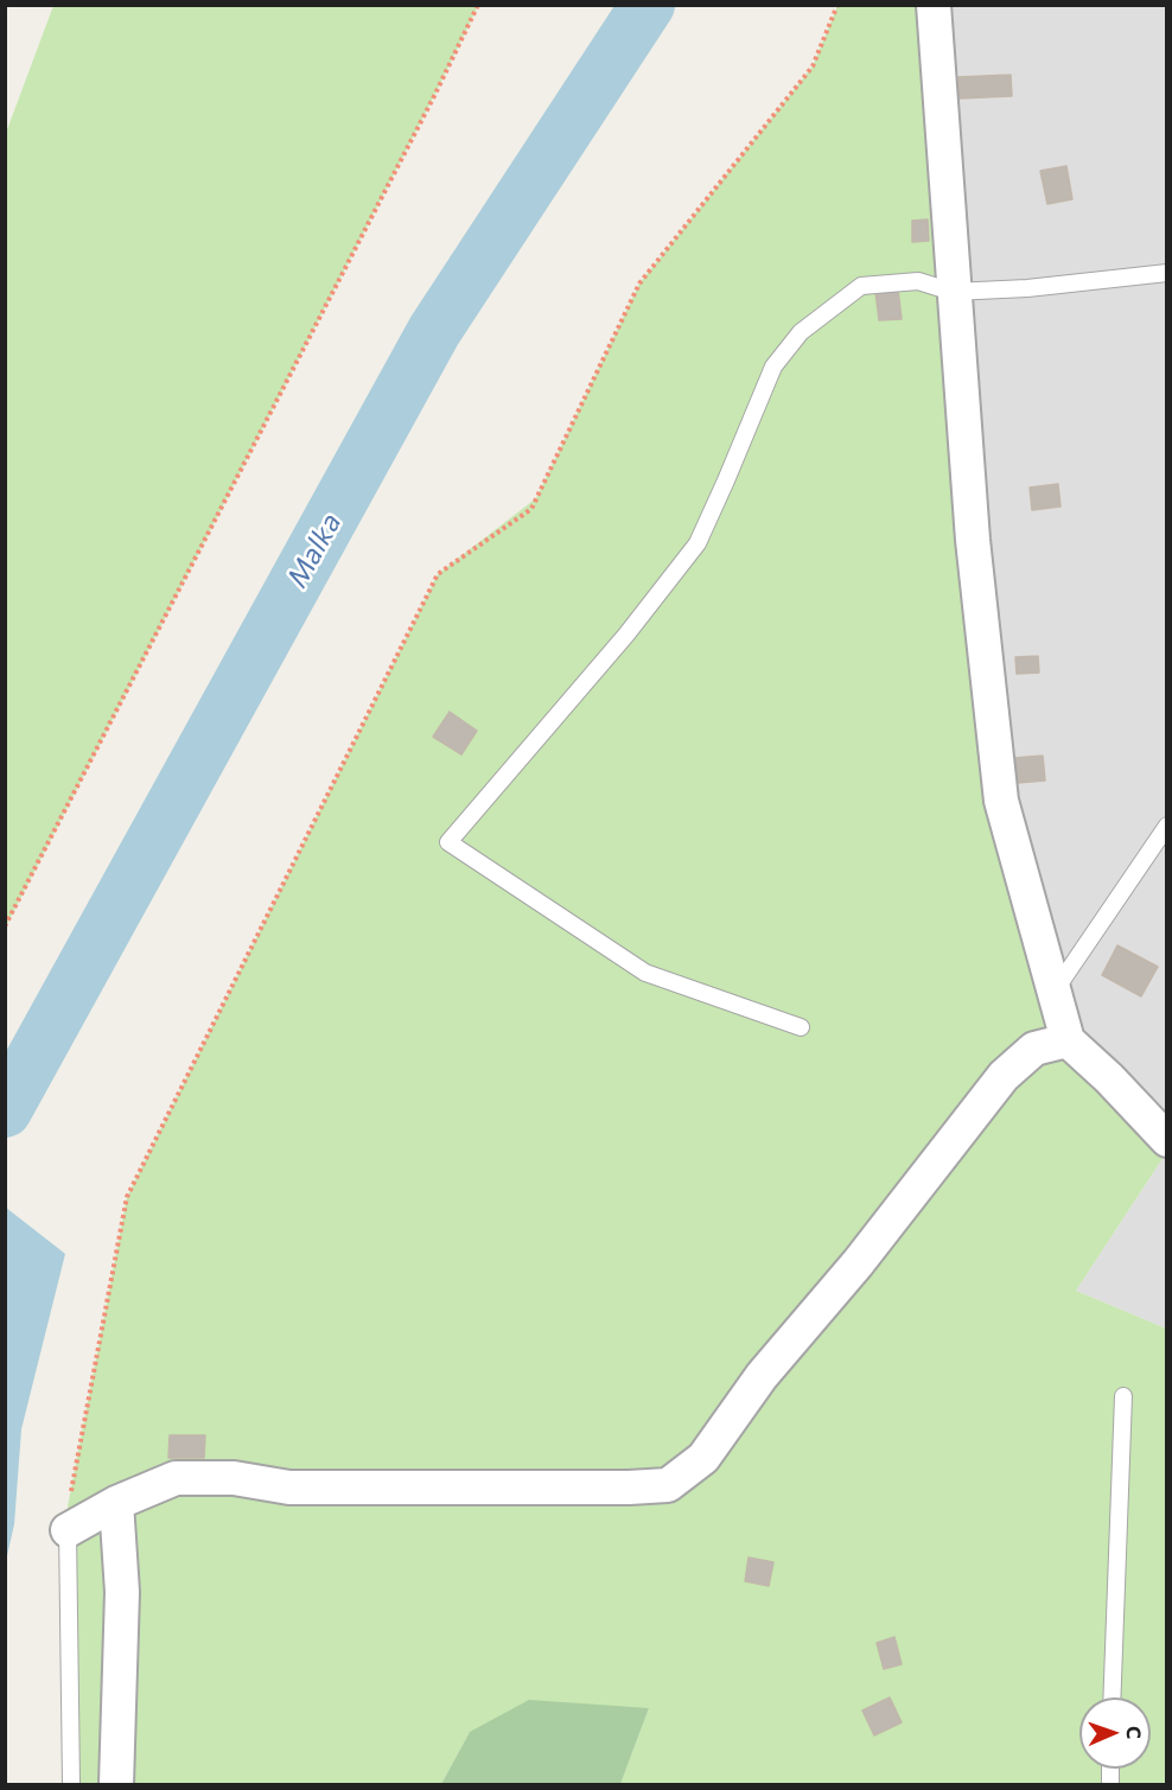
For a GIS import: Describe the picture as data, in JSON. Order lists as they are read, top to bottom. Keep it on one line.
{"water":["Malka"],"north":"right"}
